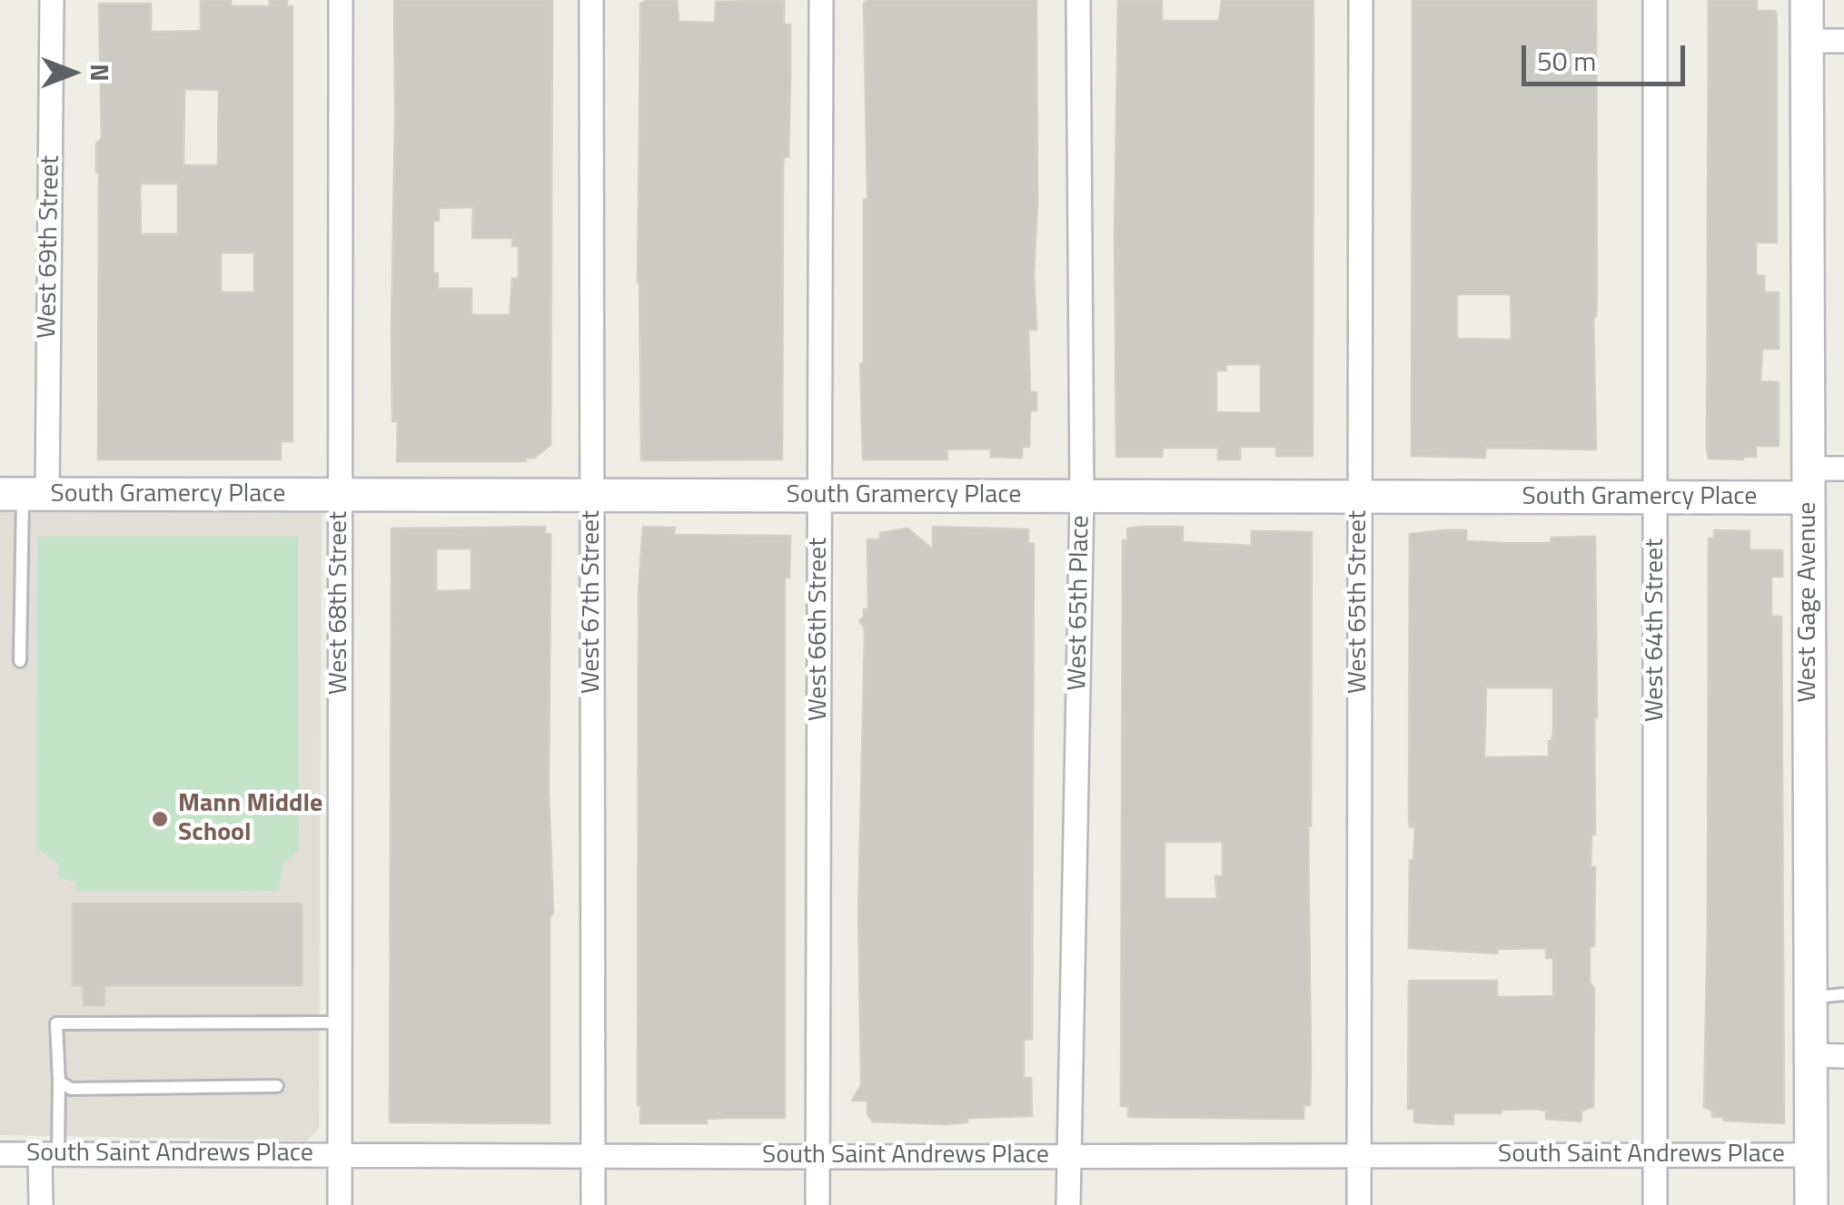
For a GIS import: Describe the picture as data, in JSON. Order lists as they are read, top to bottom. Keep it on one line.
{"streets":{"street":["West 69th Street","South Gramercy Place","West 67th Street","West 65th Street","West Gage Avenue","West 68th Street","West 65th Place","West 66th Street","West 64th Street","South Saint Andrews Place"]},"crossings":[["West 69th Street","South Gramercy Place"],["South Gramercy Place","West 67th Street"],["South Gramercy Place","West 65th Street"],["South Gramercy Place","West Gage Avenue"],["South Gramercy Place","West 68th Street"],["South Gramercy Place","West 65th Place"],["South Gramercy Place","West 66th Street"],["South Gramercy Place","West 64th Street"],["West 67th Street","South Saint Andrews Place"],["West 65th Street","South Saint Andrews Place"],["West Gage Avenue","South Saint Andrews Place"],["West 68th Street","South Saint Andrews Place"],["West 65th Place","South Saint Andrews Place"],["West 66th Street","South Saint Andrews Place"],["West 64th Street","South Saint Andrews Place"]],"places":["Mann Middle School"],"scale_bar":"50 m","north":"right"}
